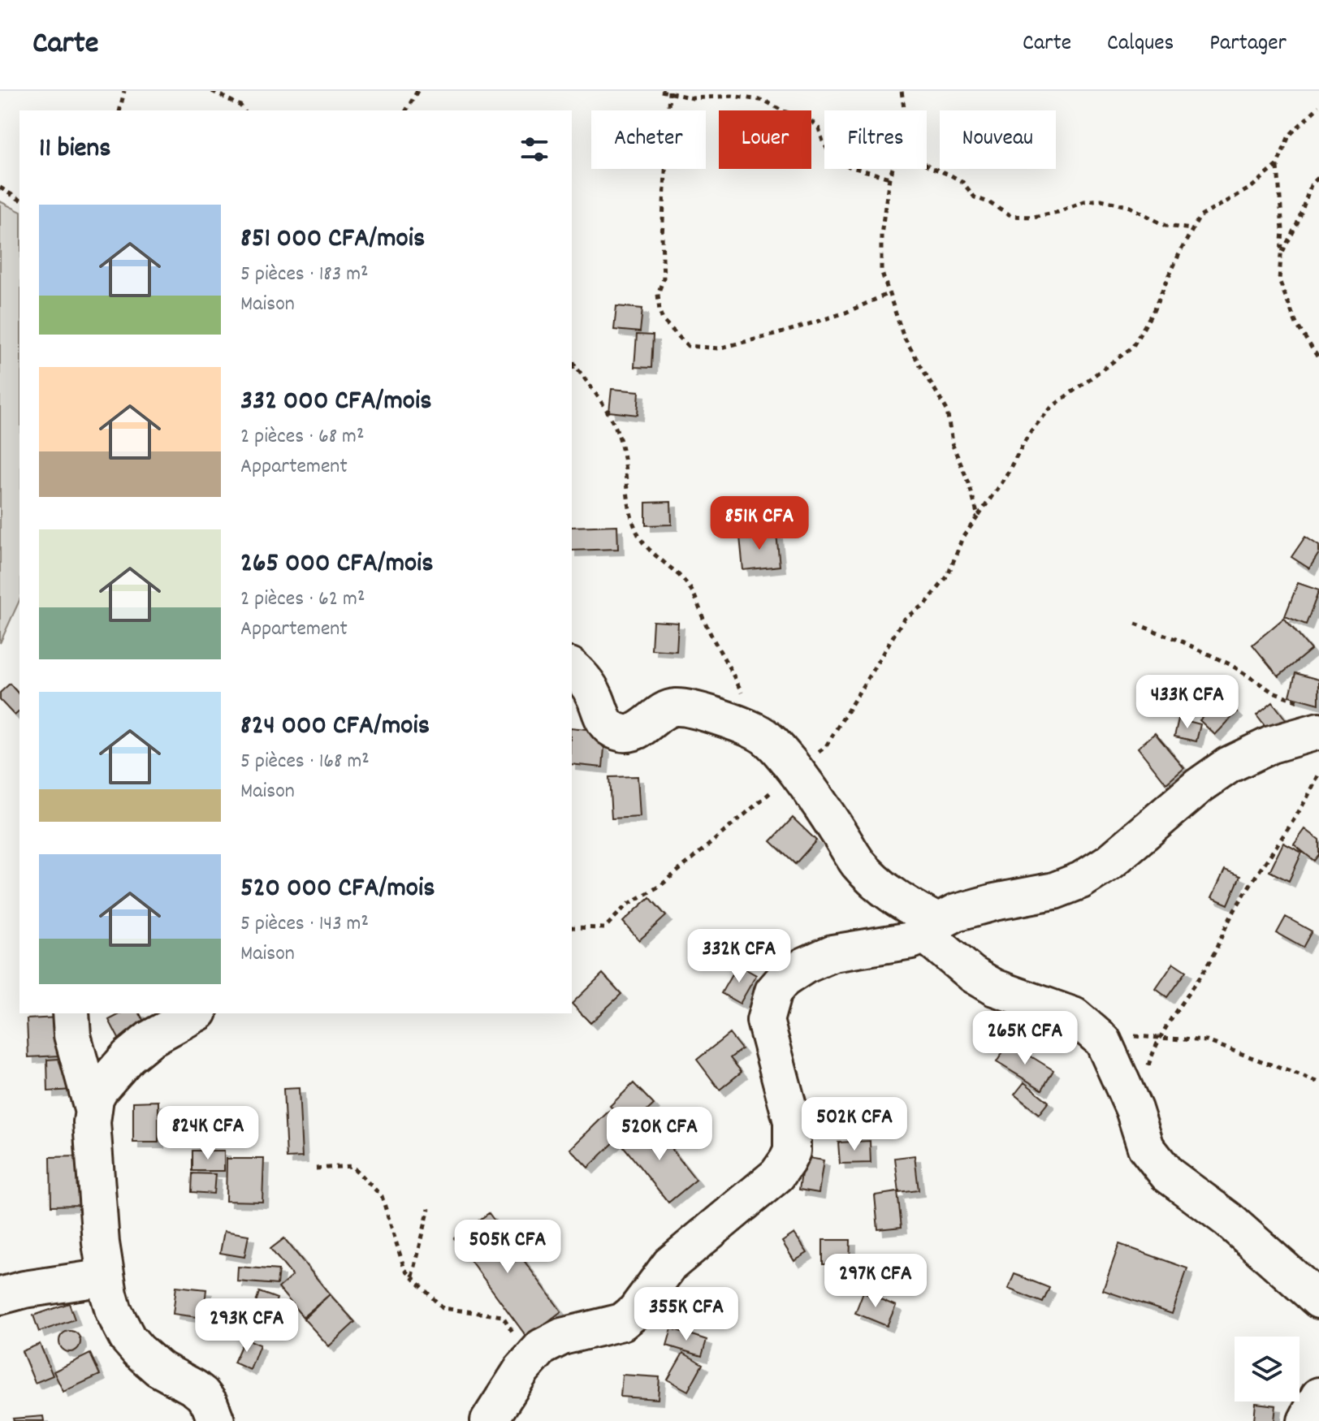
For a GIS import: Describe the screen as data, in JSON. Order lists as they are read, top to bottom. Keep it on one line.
{"page":{"header":"Carte","nav":["Carte","Calques","Partager"],"chip":["Acheter","Louer","Filtres","Nouveau"],"heading":"11 biens","list":[{"name":"851 000 CFA/mois","note":"5 pièces · 183 m² · Maison"},{"name":"332 000 CFA/mois","note":"2 pièces · 68 m² · Appartement"},{"name":"265 000 CFA/mois","note":"2 pièces · 62 m² · Appartement"},{"name":"824 000 CFA/mois","note":"5 pièces · 168 m² · Maison"},{"name":"520 000 CFA/mois","note":"5 pièces · 143 m² · Maison"}],"price":["851K CFA","433K CFA","332K CFA","265K CFA","502K CFA","824K CFA","520K CFA","505K CFA","297K CFA","355K CFA","293K CFA"]}}
